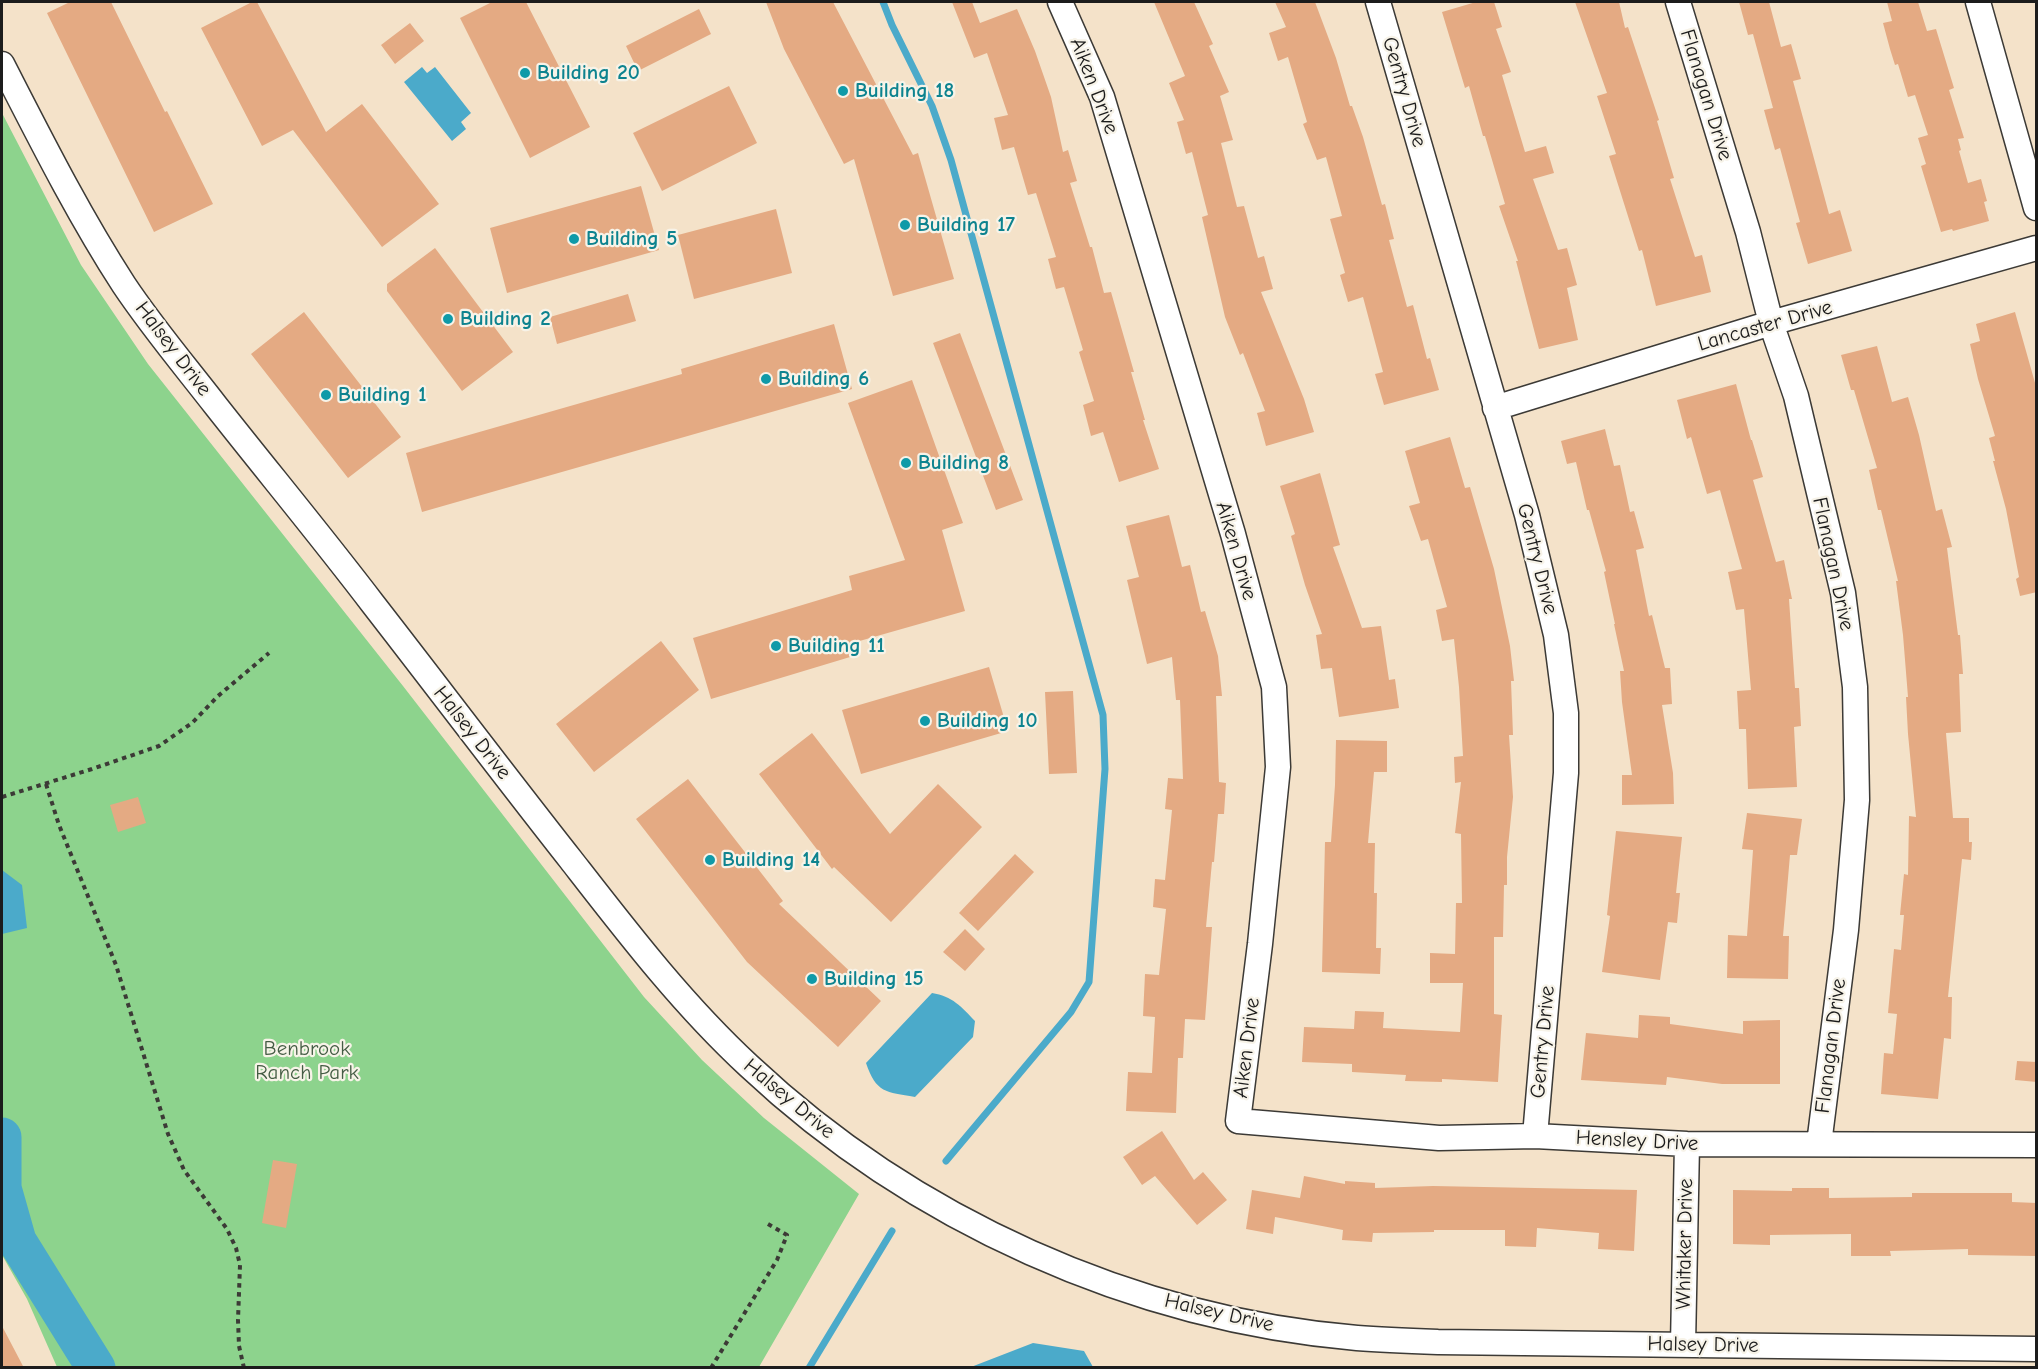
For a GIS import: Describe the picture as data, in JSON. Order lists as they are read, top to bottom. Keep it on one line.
{"streets":{"street":["Aiken Drive","Gentry Drive","Flanagan Drive","Lancaster Drive","Halsey Drive","Hensley Drive","Whitaker Drive"]},"crossings":[["Aiken Drive","Hensley Drive"],["Gentry Drive","Lancaster Drive"],["Gentry Drive","Hensley Drive"],["Flanagan Drive","Lancaster Drive"],["Flanagan Drive","Hensley Drive"],["Halsey Drive","Whitaker Drive"],["Hensley Drive","Whitaker Drive"]],"parks":["Benbrook Ranch Park"],"places":["Building 20","Building 18","Building 17","Building 5","Building 2","Building 6","Building 1","Building 8","Building 11","Building 10","Building 14","Building 15"]}
